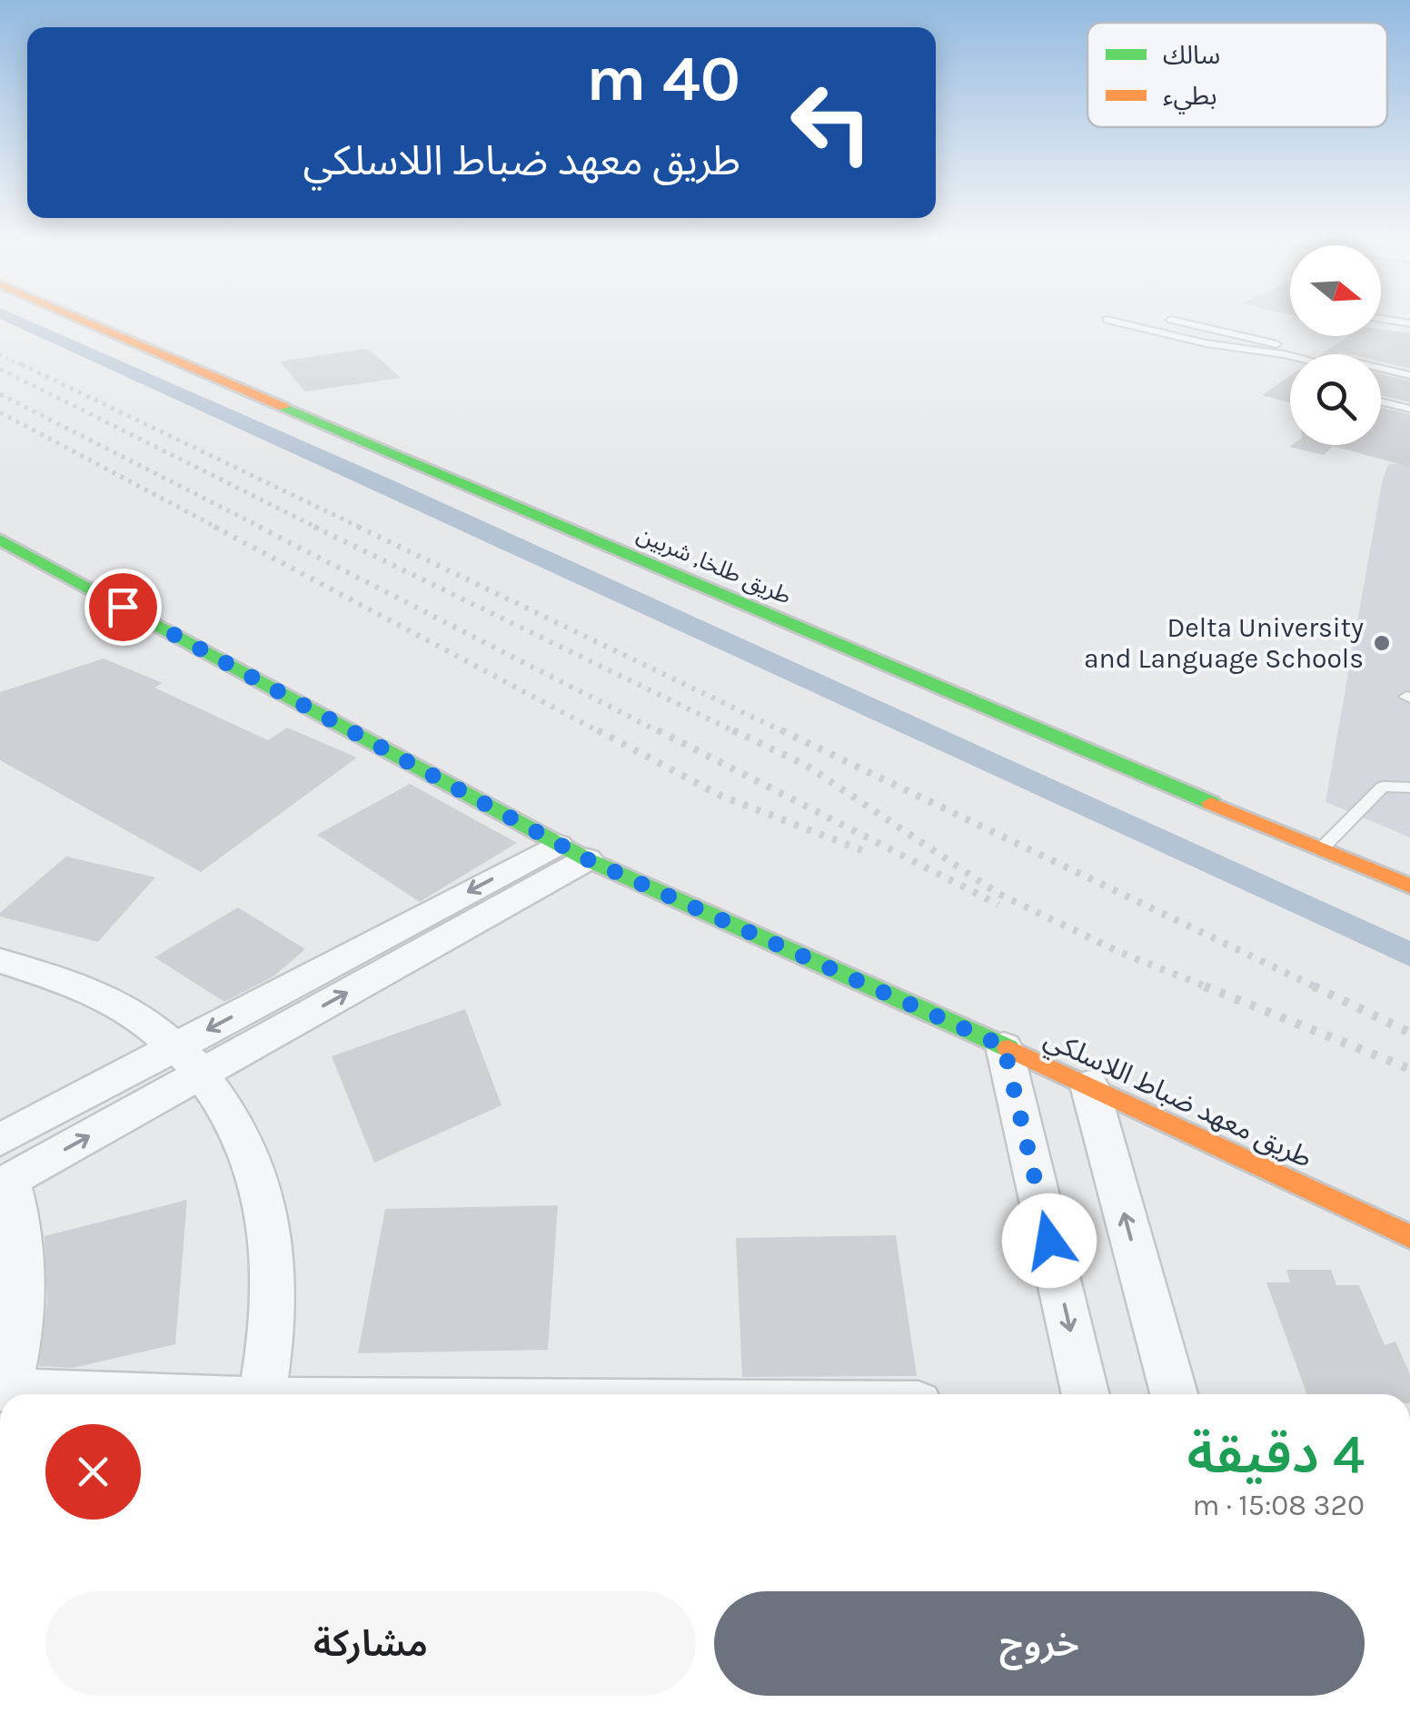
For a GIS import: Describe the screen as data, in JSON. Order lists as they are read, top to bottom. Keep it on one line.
{"streets":{"main road":["طريق طلخا, شربين","طريق معهد ضباط اللاسلكي"]},"places":["Delta University and Language Schools"],"legend":["سالك","بطيء"],"north":"right","page":{"turn":["40 m","طريق معهد ضباط اللاسلكي"],"heading":["4 دقيقة","320 m · 15:08"],"buttons":["خروج","مشاركة"]}}
